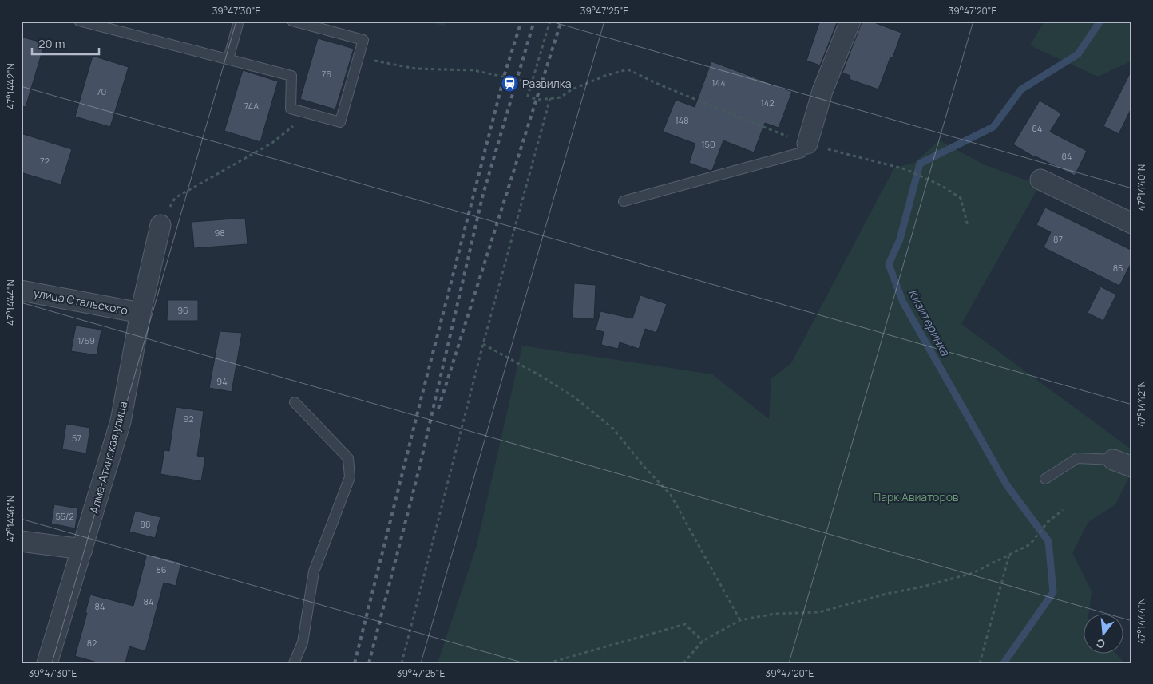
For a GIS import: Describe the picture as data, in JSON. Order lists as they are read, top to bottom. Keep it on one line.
{"streets":{"street":["улица Стальского","Алма-Атинская улица"]},"crossings":[["улица Стальского","Алма-Атинская улица"]],"water":["Кизитеринка"],"parks":["Парк Авиаторов"],"places":{"station":["Развилка"]},"house_numbers":["76","144","70","142","74А","148","84","150","84","72","98","87","85","96","1/59","94","92","57","55/2","88","86","84","84","82"],"scale_bar":"20 m","north":"bottom","coordinates":["39°47'30\"E","39°47'25\"E","39°47'20\"E","47°14'42\"N","47°14'40\"N","47°14'44\"N","47°14'46\"N"]}
